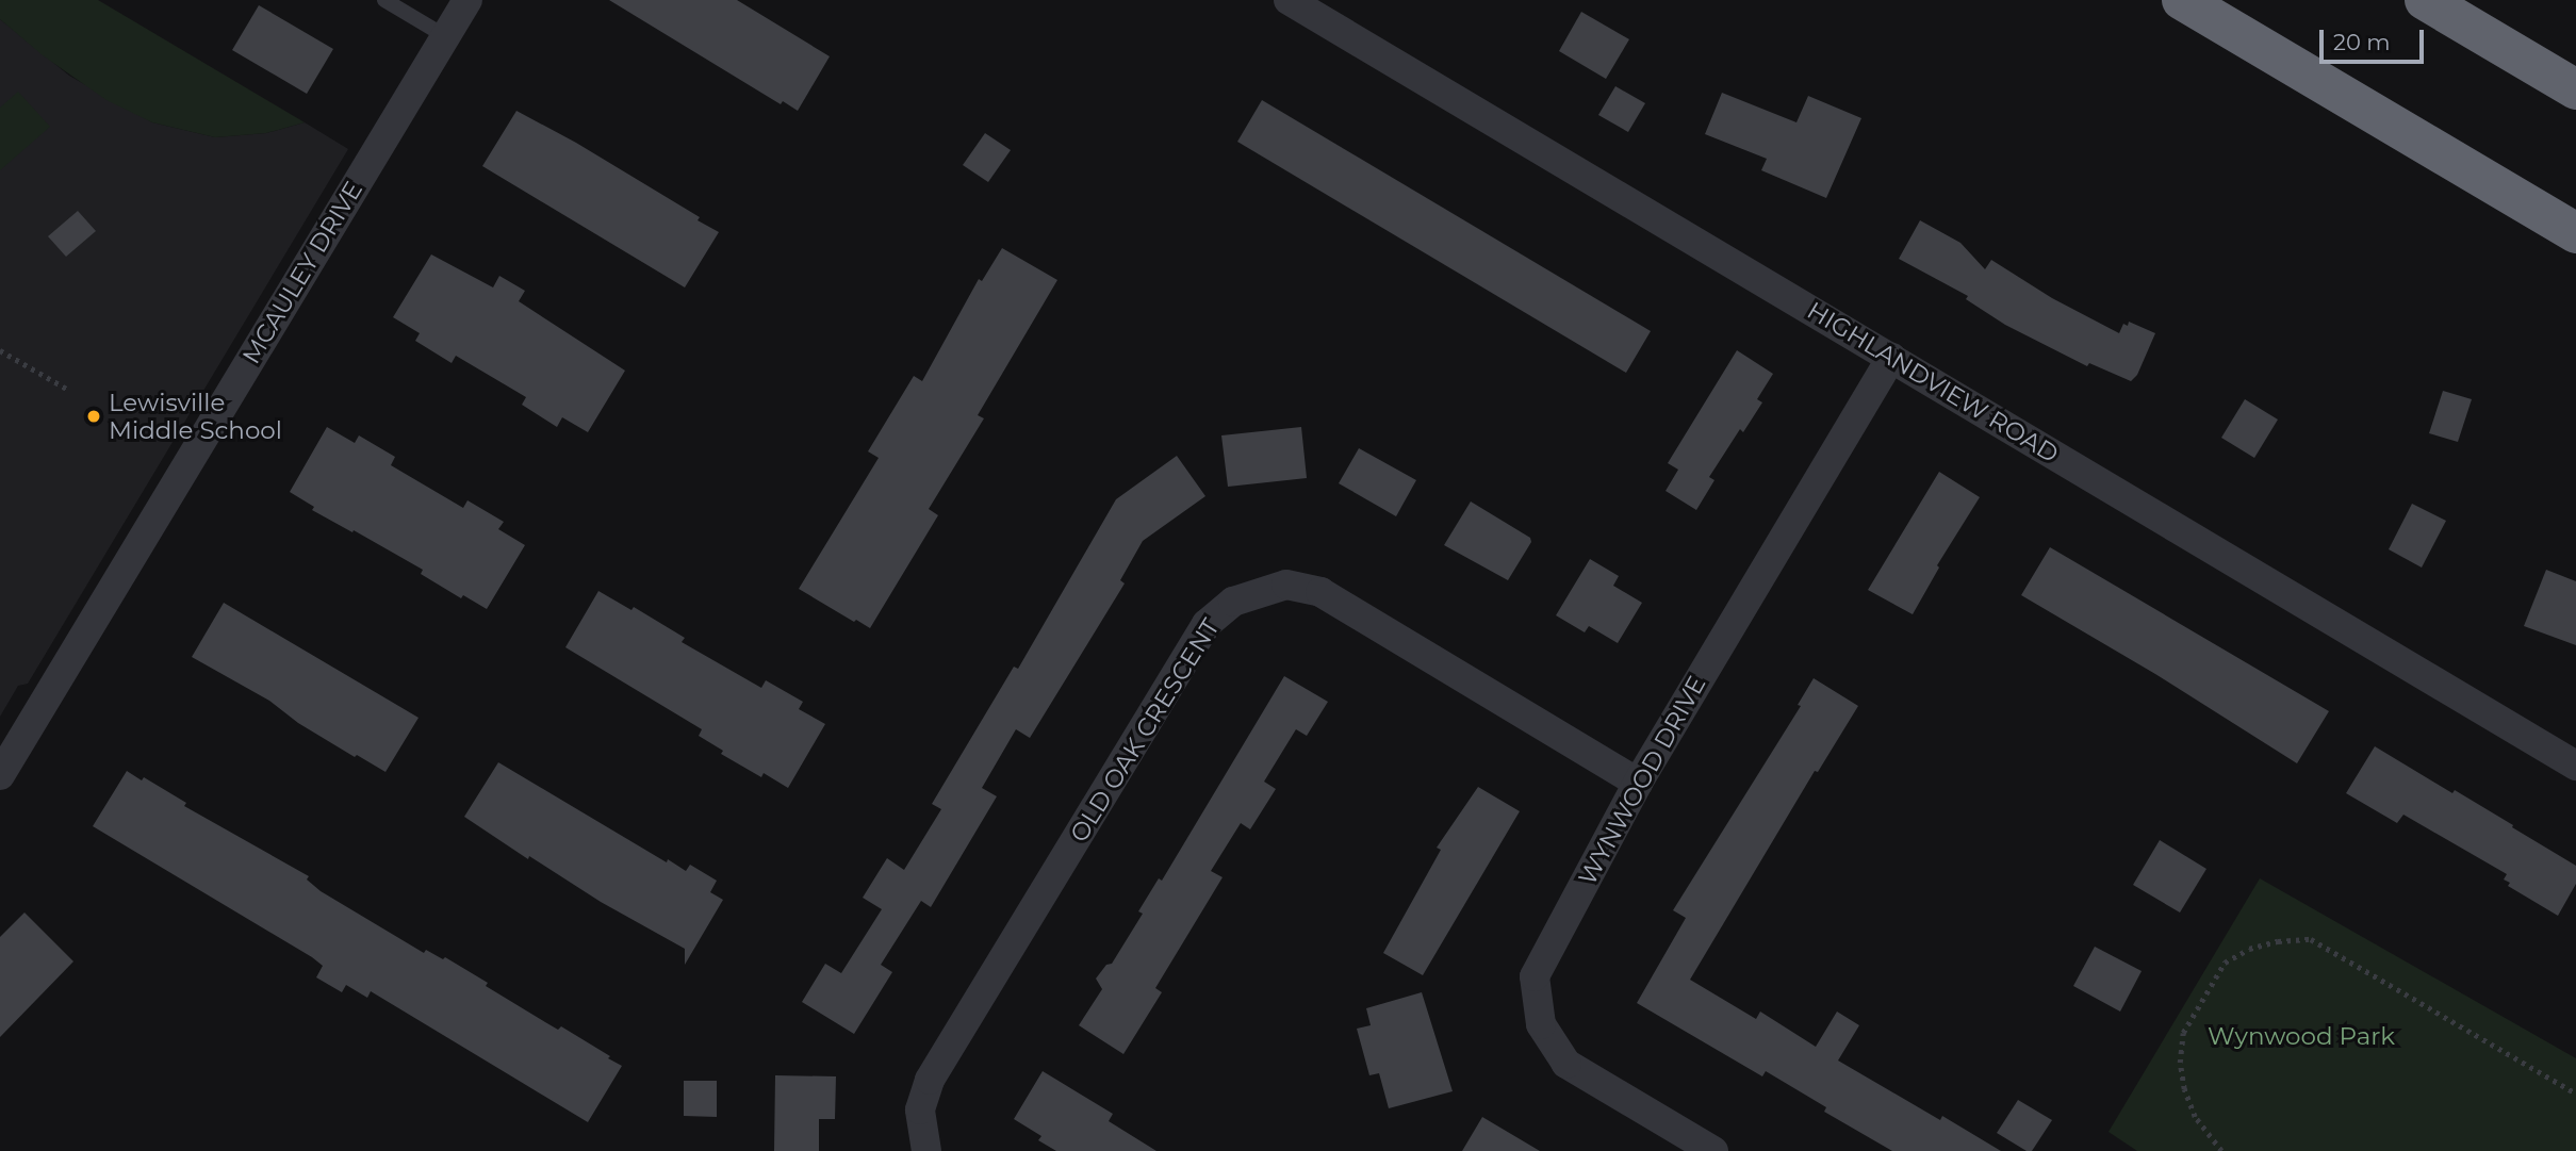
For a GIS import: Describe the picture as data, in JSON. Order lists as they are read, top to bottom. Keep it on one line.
{"streets":{"street":["MCAULEY DRIVE","HIGHLANDVIEW ROAD","OLD OAK CRESCENT","WYNWOOD DRIVE"]},"crossings":[["HIGHLANDVIEW ROAD","WYNWOOD DRIVE"],["OLD OAK CRESCENT","WYNWOOD DRIVE"]],"parks":["Wynwood Park"],"places":["Lewisville Middle School"],"scale_bar":"20 m"}
